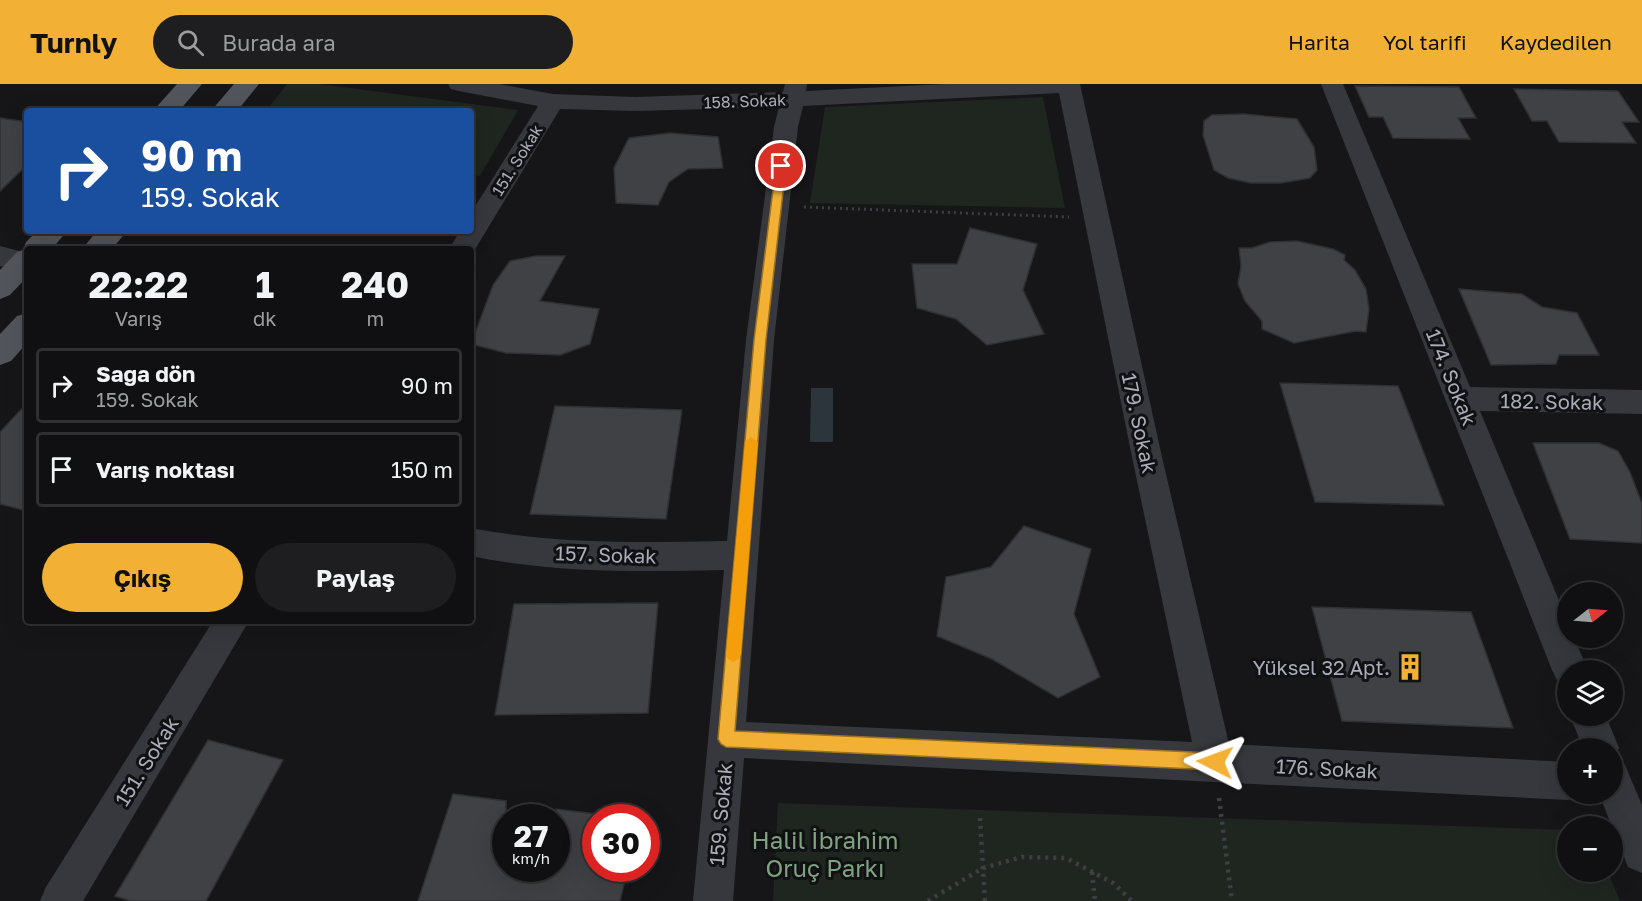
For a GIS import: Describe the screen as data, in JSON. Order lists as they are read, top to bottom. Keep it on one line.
{"streets":{"street":["158. Sokak","151. Sokak","174. Sokak","182. Sokak","179. Sokak","157. Sokak","176. Sokak","159. Sokak"]},"crossings":[["158. Sokak","151. Sokak"],["158. Sokak","179. Sokak"],["158. Sokak","159. Sokak"],["174. Sokak","182. Sokak"],["179. Sokak","176. Sokak"],["157. Sokak","159. Sokak"],["176. Sokak","159. Sokak"]],"parks":["Halil İbrahim Oruç Parkı"],"places":{"building":["Yüksel 32 Apt."]},"north":"right","page":{"header":"Turnly","search":"Burada ara","nav":["Harita","Yol tarifi","Kaydedilen"],"turn":["90 m","159. Sokak"],"eta":["22:22","Varış","1","dk","240","m"],"list":[{"name":"Sağa dön","note":"159. Sokak","value":"90 m"},{"name":"Varış noktası","value":"150 m"}],"buttons":["Çıkış","Paylaş"],"map_buttons":["+","−"],"speed":"27 km/h","limit":"30"}}
